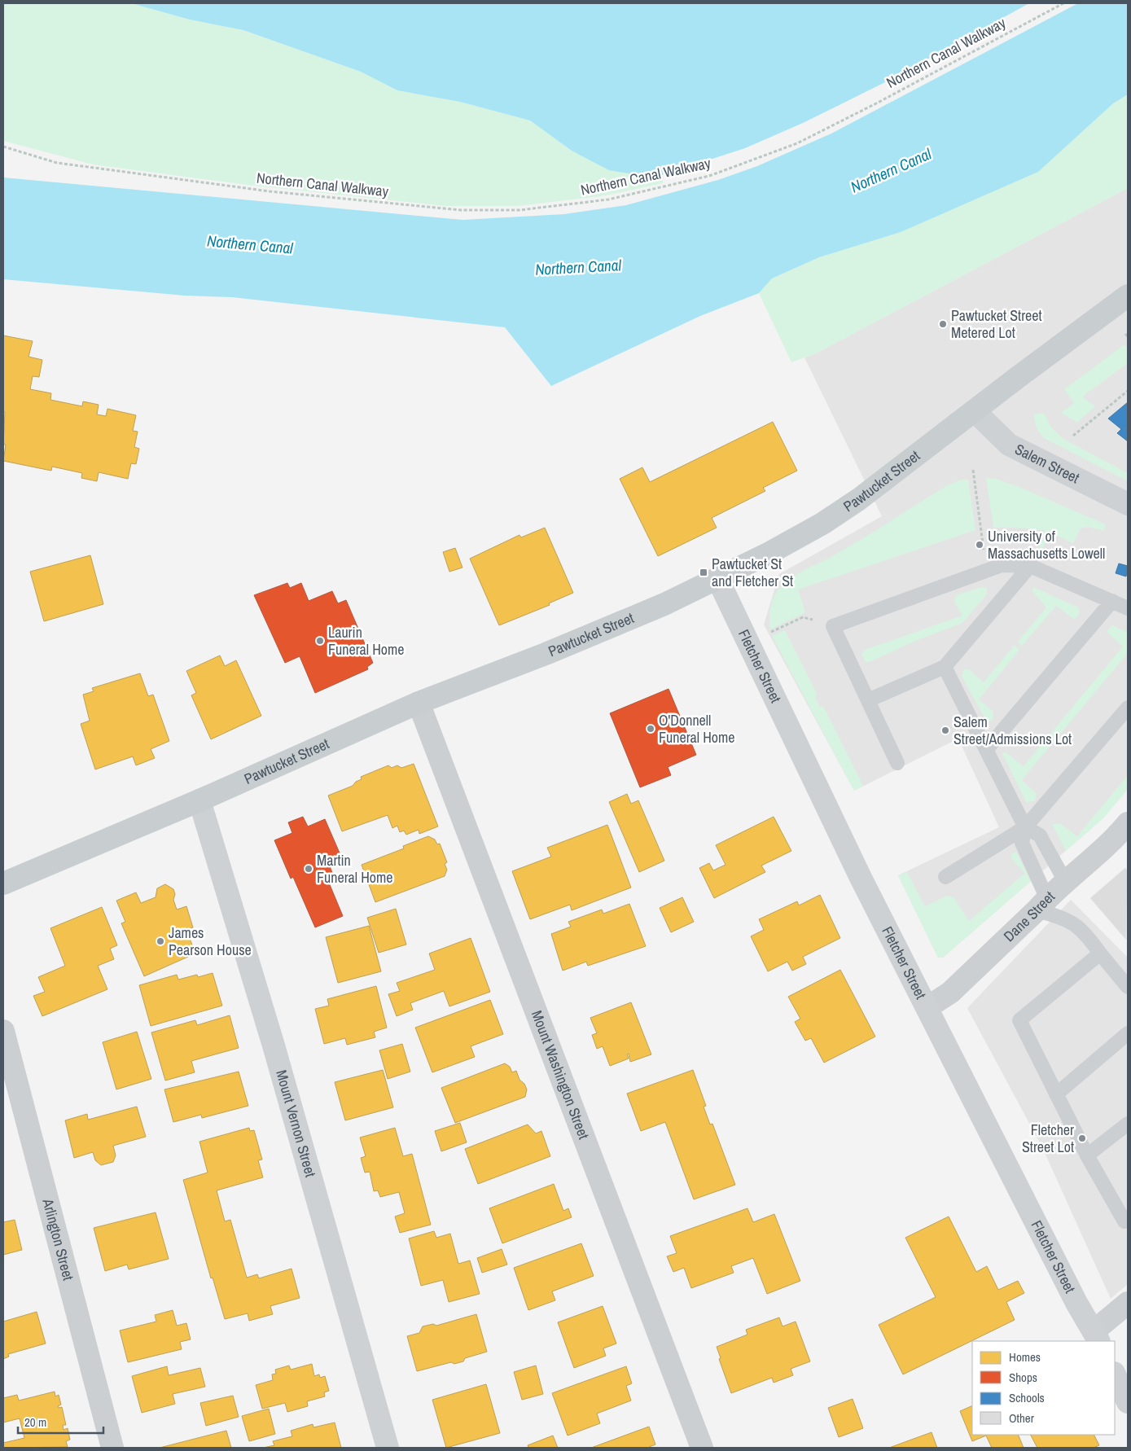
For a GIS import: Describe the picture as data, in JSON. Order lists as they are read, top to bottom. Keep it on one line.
{"streets":{"main road":["Salem Street","Pawtucket Street","Fletcher Street","Mount Vernon Street"],"street":["Dane Street","Mount Washington Street","Arlington Street"],"path":["Northern Canal Walkway"]},"crossings":[["Salem Street","Pawtucket Street"],["Pawtucket Street","Fletcher Street"],["Pawtucket Street","Mount Washington Street"],["Pawtucket Street","Mount Vernon Street"],["Fletcher Street","Dane Street"]],"water":["Northern Canal"],"places":{"other":["Pawtucket Street Metered Lot","University of Massachusetts Lowell","Laurin Funeral Home","O'Donnell Funeral Home","Salem Street/Admissions Lot","Martin Funeral Home","James Pearson House","Fletcher Street Lot"],"transit":["Pawtucket St and Fletcher St"]},"legend":["Homes","Shops","Schools","Other"],"scale_bar":"20 m"}
